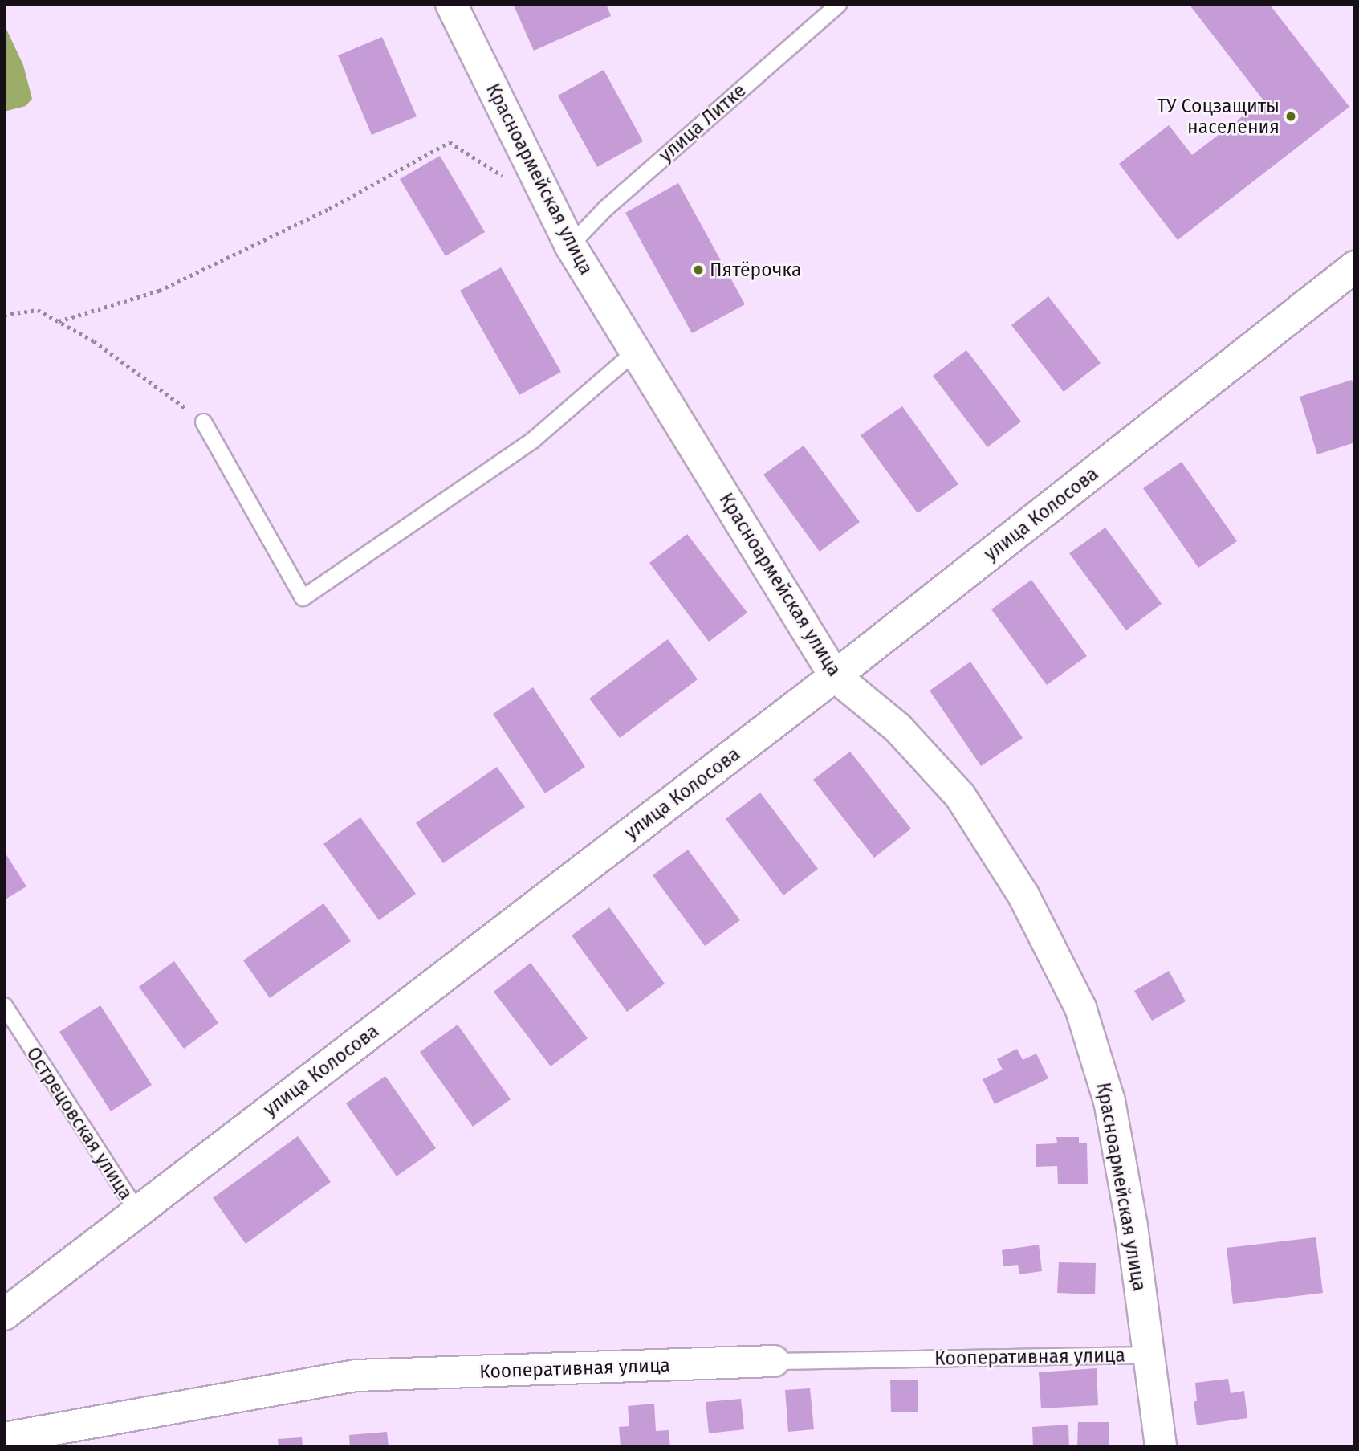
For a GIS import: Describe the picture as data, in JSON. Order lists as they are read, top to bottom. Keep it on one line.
{"streets":{"main road":["Красноармейская улица","улица Колосова","Кооперативная улица"],"lane":["улица Литке","Острецовская улица"]},"crossings":[["улица Литке","Красноармейская улица"],["Красноармейская улица","улица Колосова"],["Красноармейская улица","Кооперативная улица"],["улица Колосова","Острецовская улица"]],"places":["ТУ Соцзащиты населения","Пятёрочка"]}
